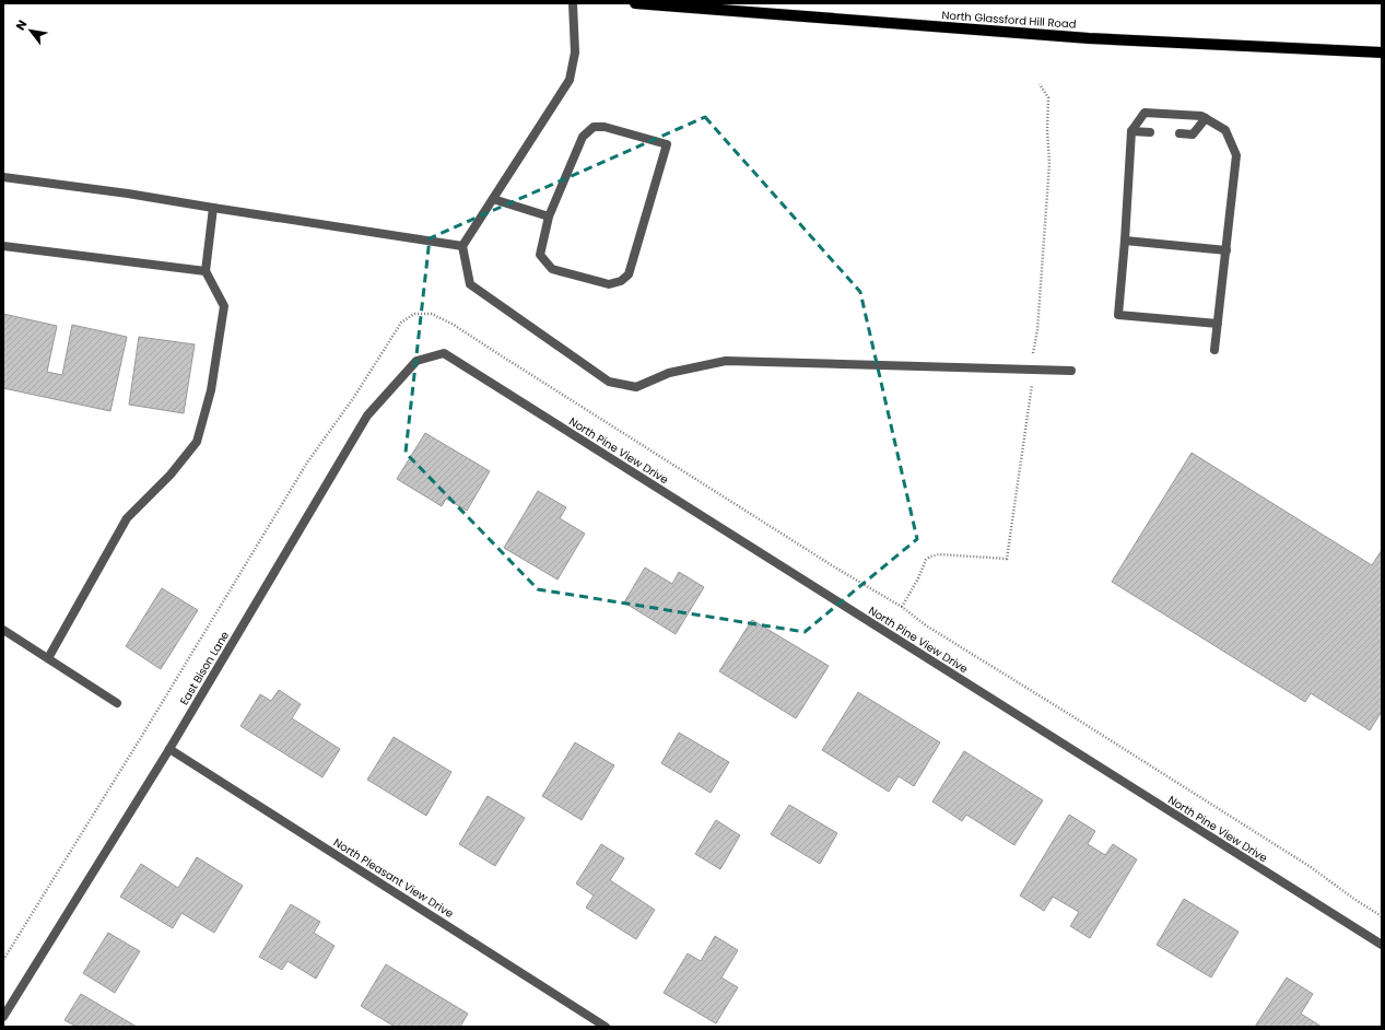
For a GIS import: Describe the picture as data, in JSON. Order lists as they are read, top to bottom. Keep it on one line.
{"streets":{"main road":["North Glassford Hill Road"],"street":["North Pine View Drive","East Bison Lane","North Pleasant View Drive"]},"crossings":[["North Pine View Drive","East Bison Lane"],["East Bison Lane","North Pleasant View Drive"]],"north":"top left"}
